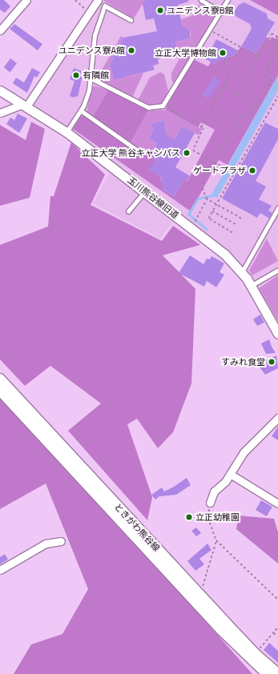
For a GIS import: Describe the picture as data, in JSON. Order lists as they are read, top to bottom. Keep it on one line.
{"streets":{"main road":["ときがわ熊谷線"],"street":["玉川熊谷線旧道"]},"places":["ユニデンス寮B館","ユニデンス寮A館","立正大学博物館","有隣館","立正大学 熊谷キャンパス","ゲートプラザ","すみれ食堂","立正幼稚園"]}
